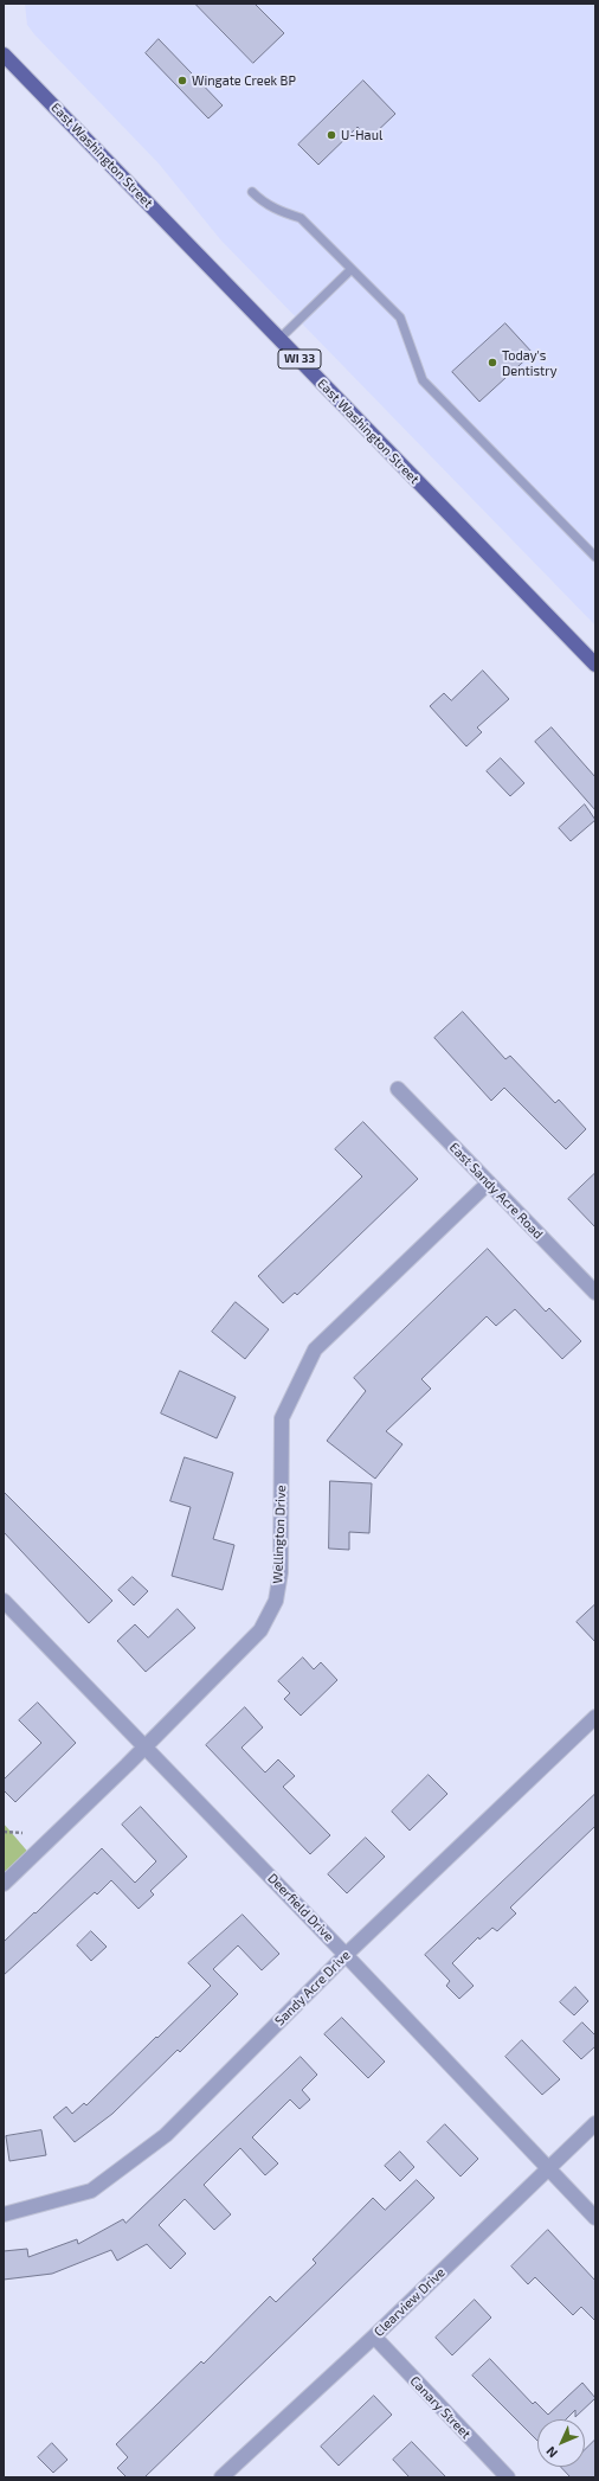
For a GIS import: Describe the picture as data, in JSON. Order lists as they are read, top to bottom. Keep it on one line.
{"streets":{"main road":["East Washington Street","WI 33"],"street":["East Sandy Acre Road","Wellington Drive","Deerfield Drive","Sandy Acre Drive","Clearview Drive","Canary Street"]},"crossings":[["East Sandy Acre Road","Wellington Drive"],["Wellington Drive","Deerfield Drive"],["Deerfield Drive","Sandy Acre Drive"],["Deerfield Drive","Clearview Drive"],["Clearview Drive","Canary Street"]],"places":["Wingate Creek BP","U-Haul","Today's Dentistry"],"north":"bottom left"}
